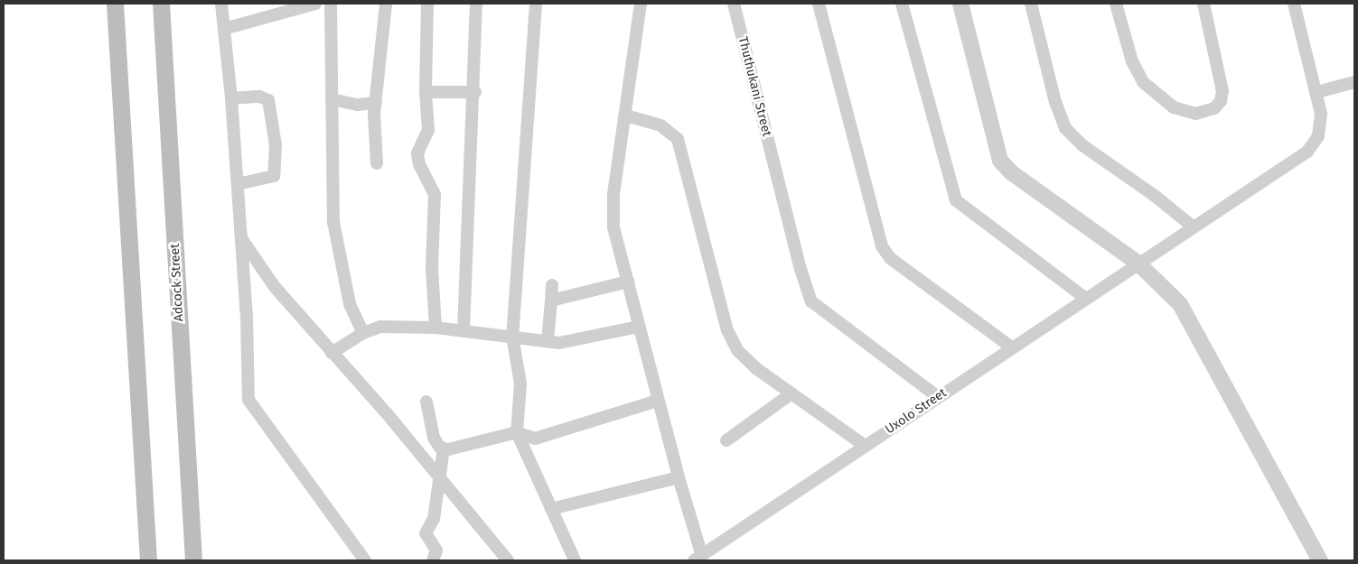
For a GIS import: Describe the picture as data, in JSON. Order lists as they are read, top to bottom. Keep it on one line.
{"streets":{"main road":["Adcock Street"],"street":["Thuthukani Street","Uxolo Street"]},"crossings":[["Thuthukani Street","Uxolo Street"]]}
